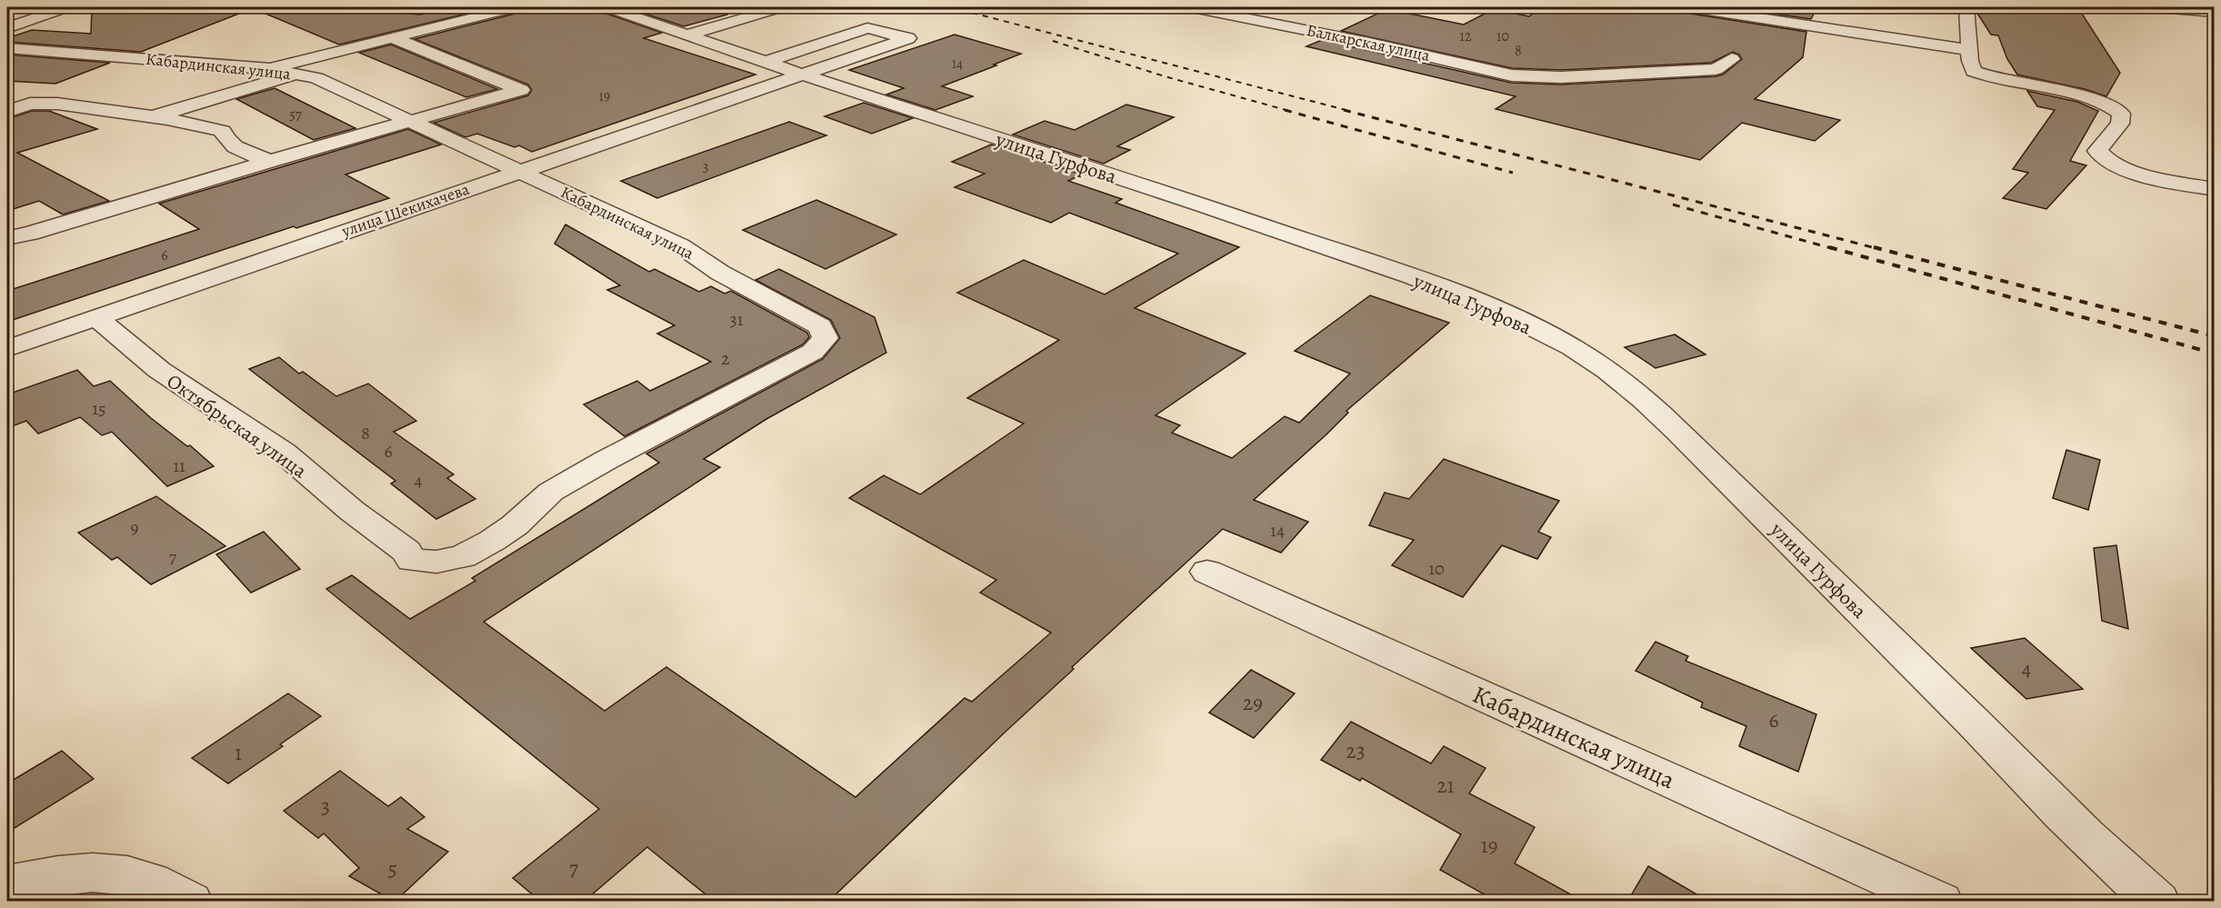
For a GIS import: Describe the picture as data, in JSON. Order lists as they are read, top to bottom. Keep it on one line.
{"streets":{"street":["Балкарская улица","Кабардинская улица","улица Гурфова","улица Шекихачева","Октябрьская улица"]},"crossings":[["Кабардинская улица","улица Шекихачева"],["Кабардинская улица","Октябрьская улица"],["улица Гурфова","улица Шекихачева"],["улица Шекихачева","Октябрьская улица"]],"house_numbers":["12","10","8","14","19","57","3","6","31","2","15","8","6","11","4","9","14","7","10","4","29","6","23","1","21","3","19","7","5"]}
